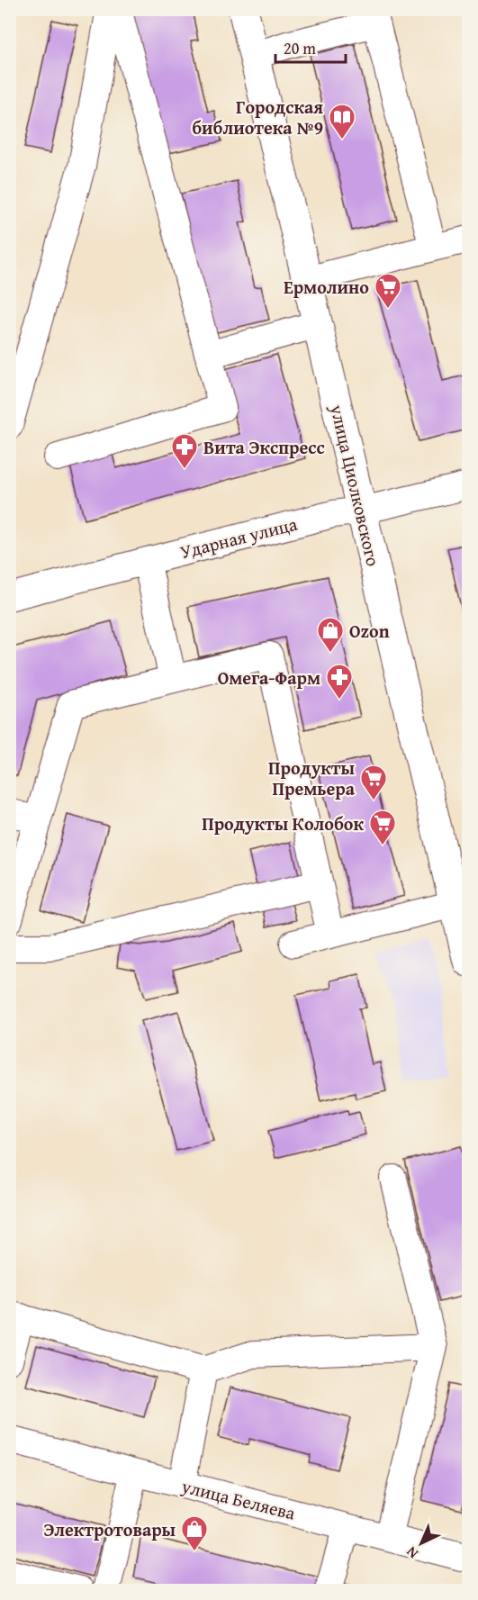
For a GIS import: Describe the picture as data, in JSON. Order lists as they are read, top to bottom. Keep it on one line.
{"streets":{"main road":["улица Циолковского"],"street":["Ударная улица","улица Беляева"]},"crossings":[["улица Циолковского","Ударная улица"]],"places":{"library":["Городская библиотека №9"],"supermarket":["Ермолино","Продукты Премьера","Продукты Колобок"],"pharmacy":["Вита Экспресс","Омега-Фарм"],"shop":["Ozon","Электротовары"]},"scale_bar":"20 m","north":"bottom left"}
